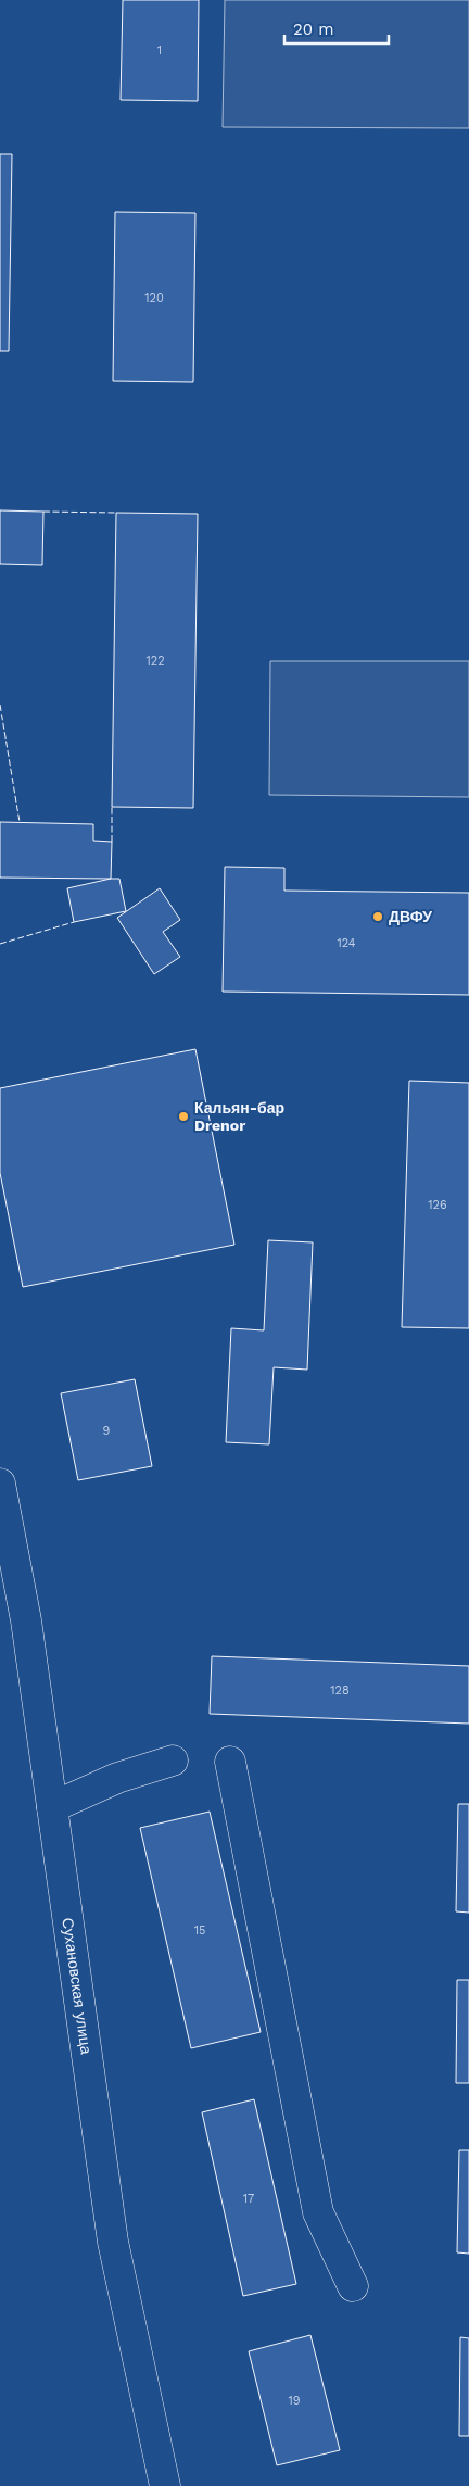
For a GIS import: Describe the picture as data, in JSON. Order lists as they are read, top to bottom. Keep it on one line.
{"streets":{"street":["Сухановская улица"]},"places":["ДВФУ","Кальян-бар Drenor"],"house_numbers":["1","120","122","124","126","9","128","15","17","19"],"scale_bar":"20 m"}
